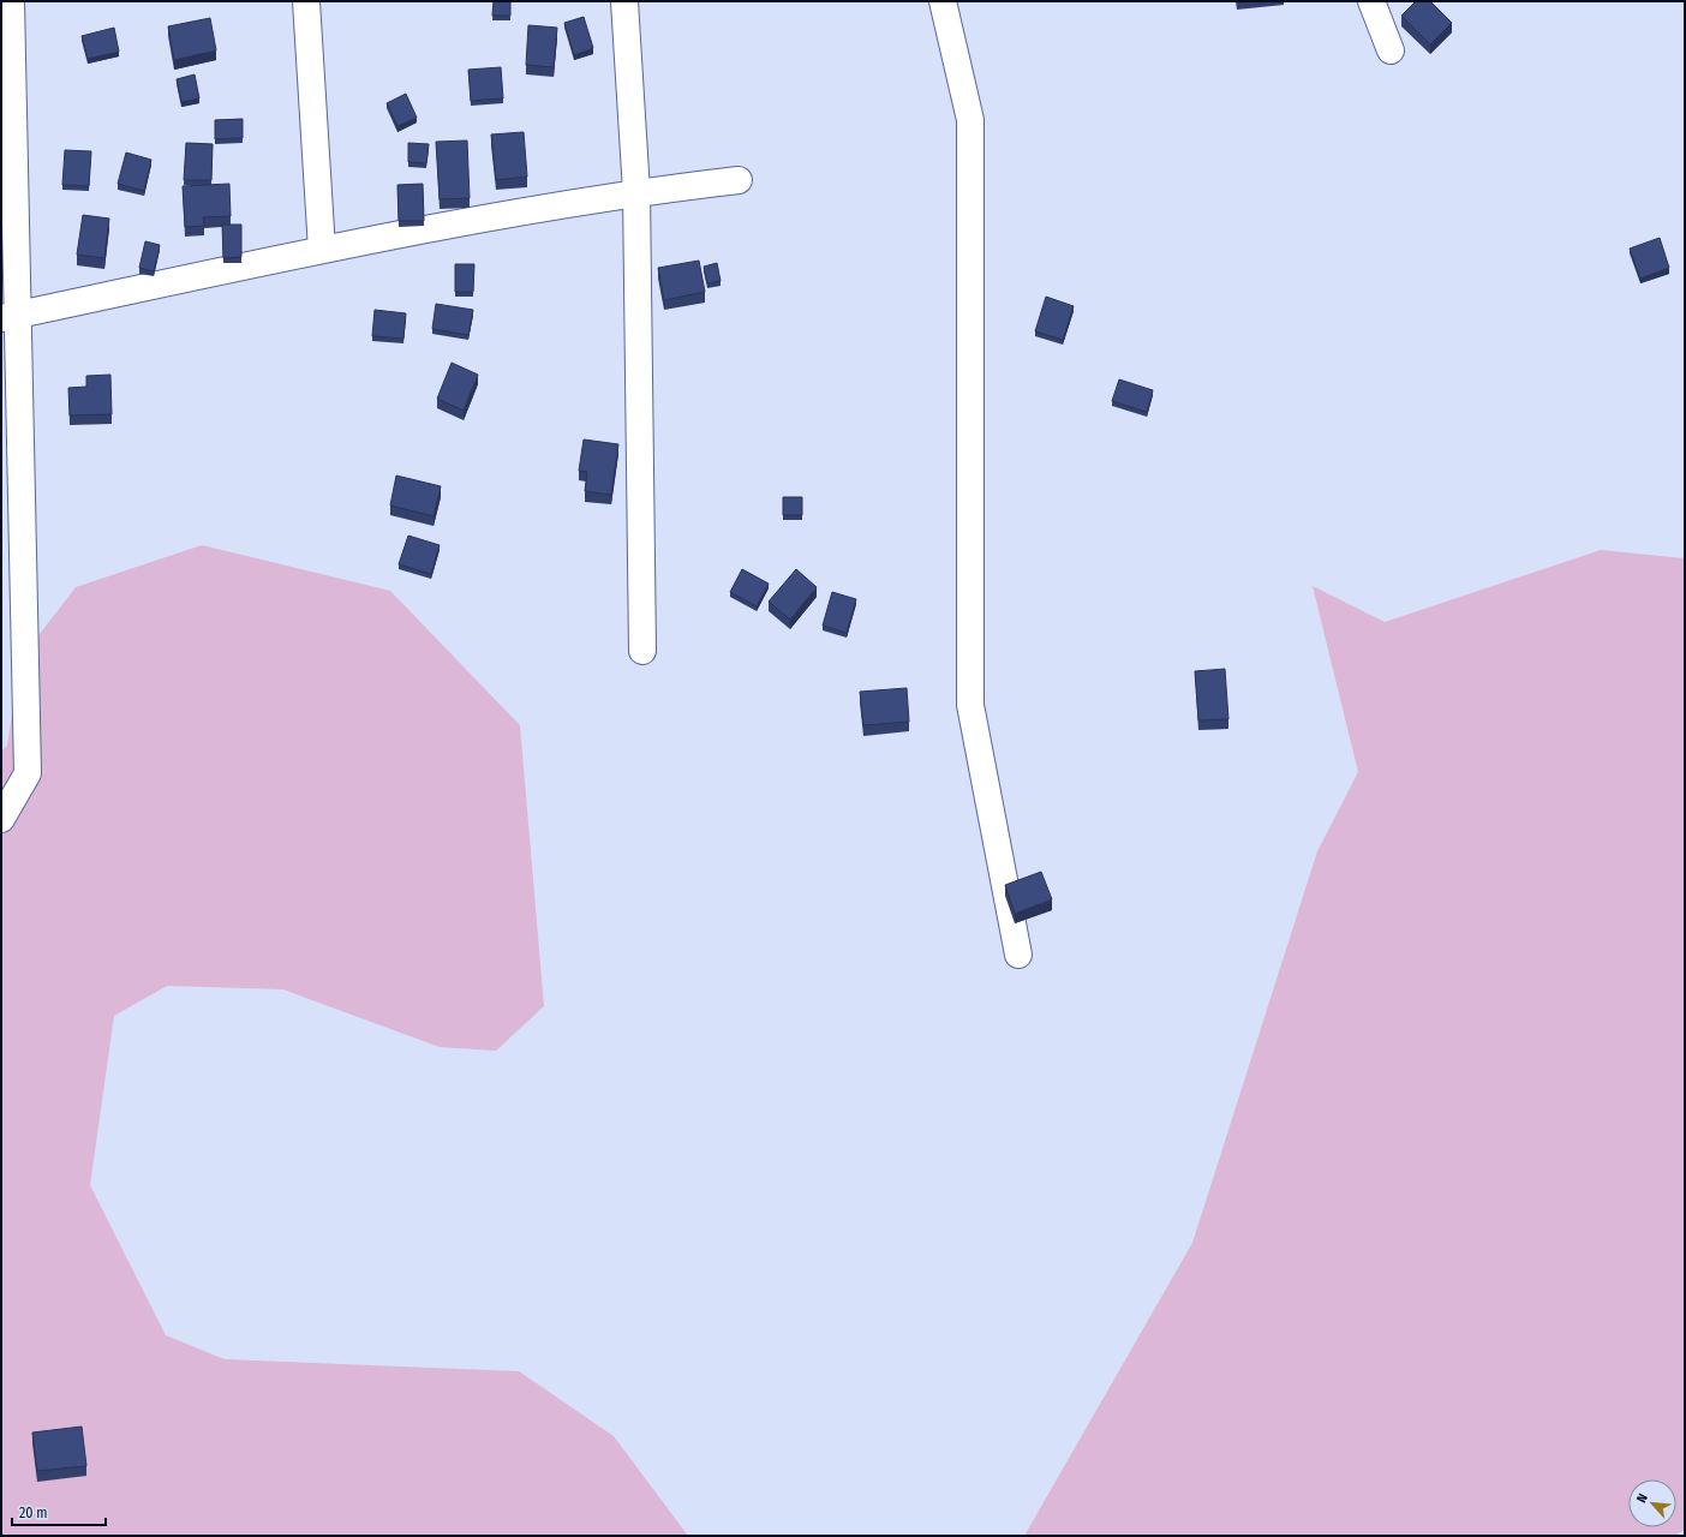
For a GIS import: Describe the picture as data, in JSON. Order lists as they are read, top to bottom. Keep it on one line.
{"scale_bar":"20 m","north":"top left"}
